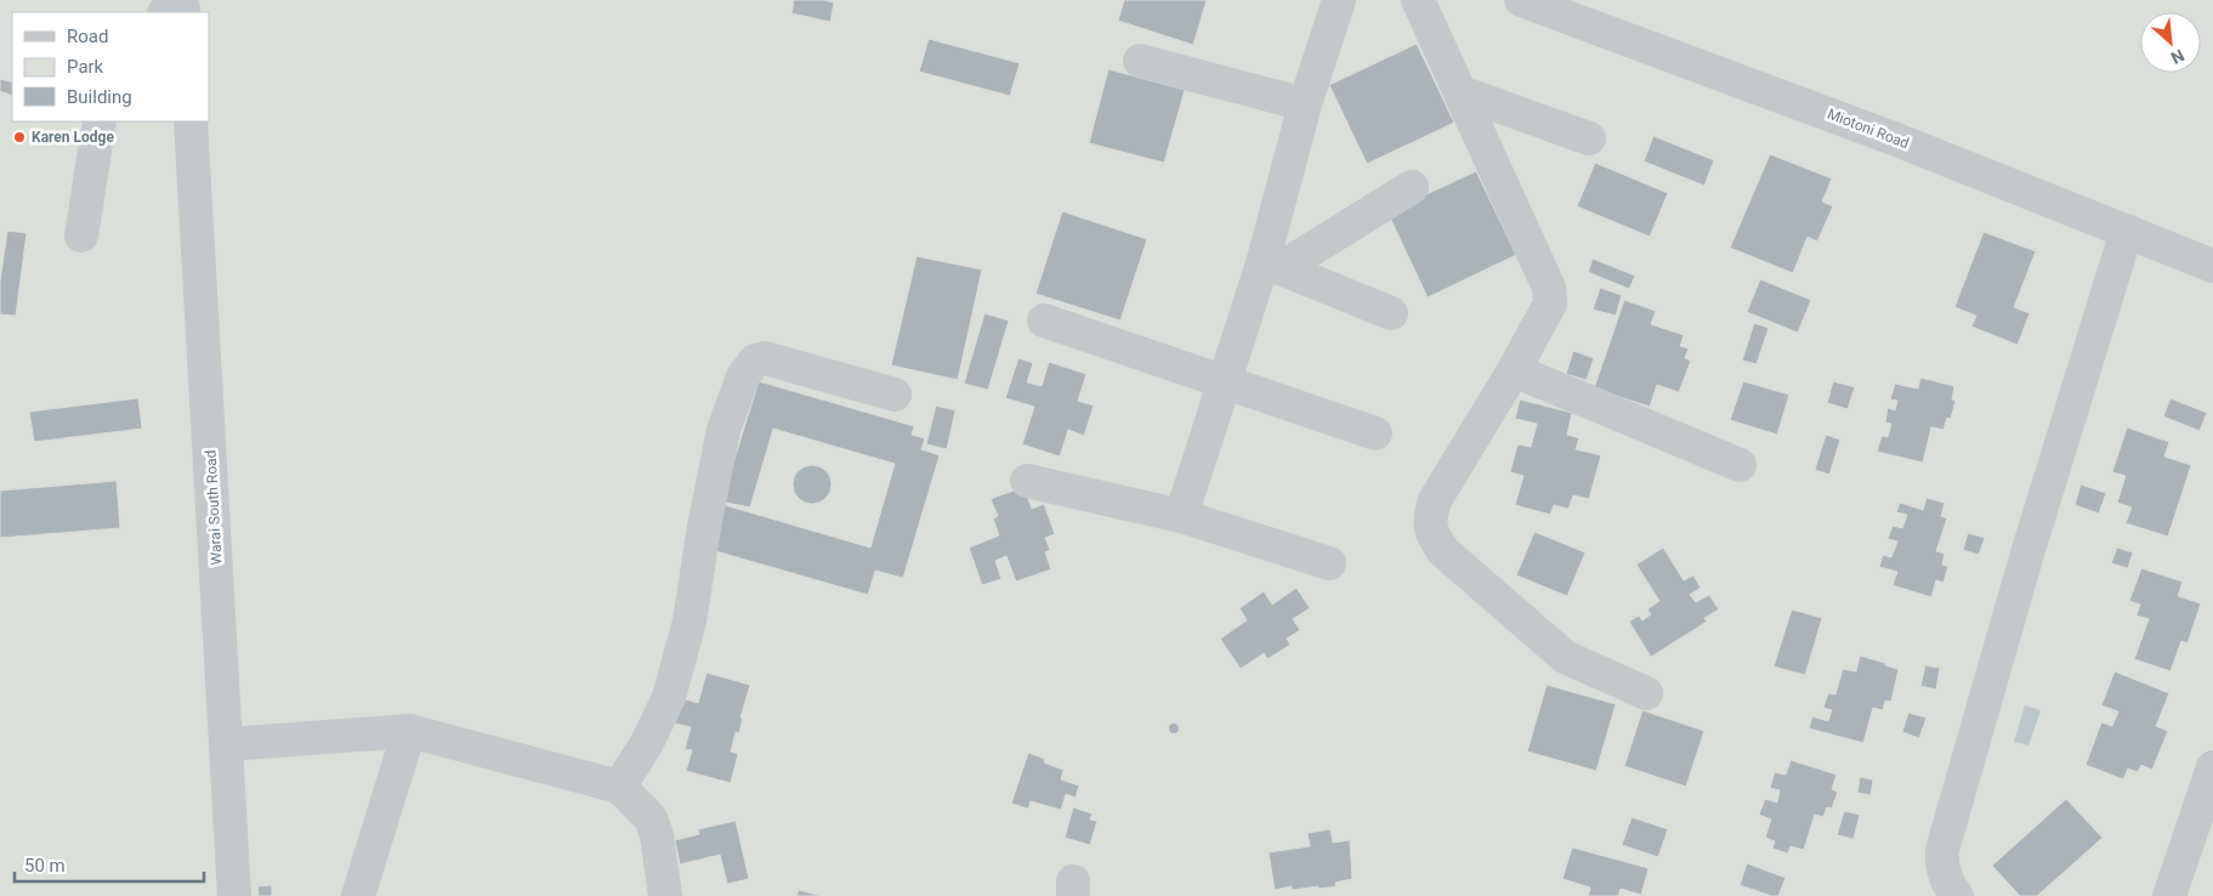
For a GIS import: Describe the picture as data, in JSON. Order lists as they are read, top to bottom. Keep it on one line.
{"streets":{"street":["Miotoni Road","Warai South Road"]},"places":["Karen Lodge"],"legend":["Road","Park","Building"],"scale_bar":"50 m","north":"bottom right"}
